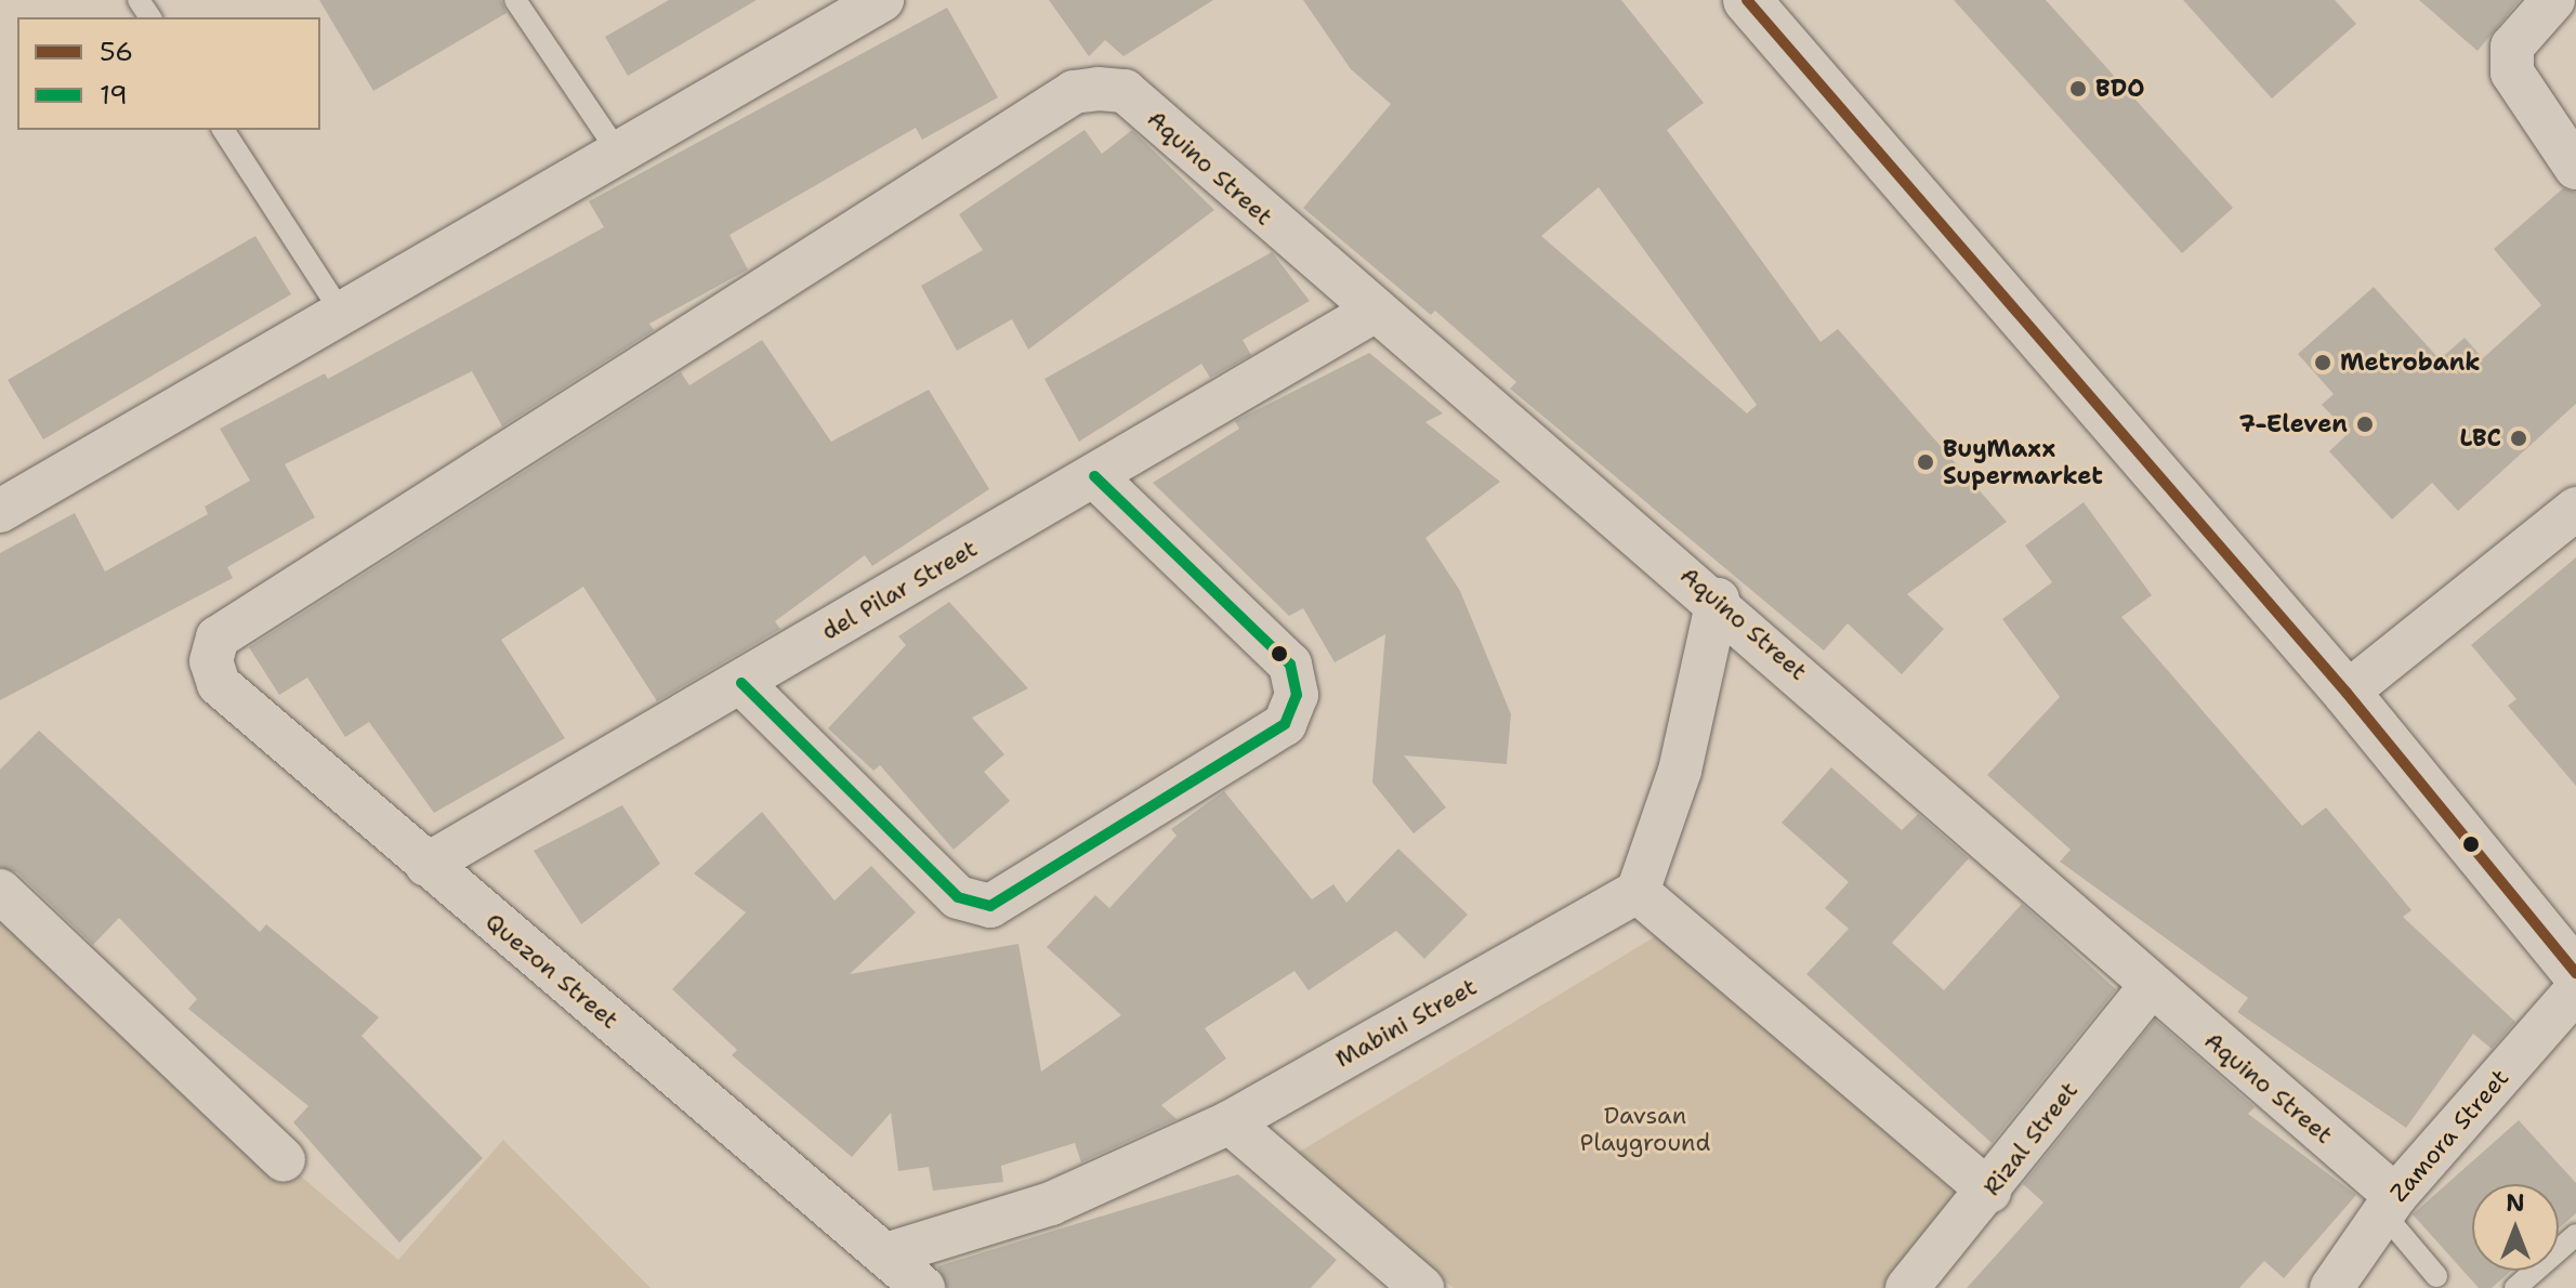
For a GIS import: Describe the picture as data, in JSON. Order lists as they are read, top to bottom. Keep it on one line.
{"streets":{"street":["Aquino Street","del Pilar Street","Quezon Street","Mabini Street","Zamora Street","Rizal Street"]},"crossings":[["Aquino Street","del Pilar Street"],["Aquino Street","Quezon Street"],["Aquino Street","Zamora Street"],["Aquino Street","Rizal Street"],["del Pilar Street","Quezon Street"],["Quezon Street","Mabini Street"]],"parks":["Davsan Playground"],"places":["BDO","Metrobank","7-Eleven","LBC","BuyMaxx Supermarket"],"lines":["transit line 56","transit line 19"],"legend":["56","19"],"north":"top"}
